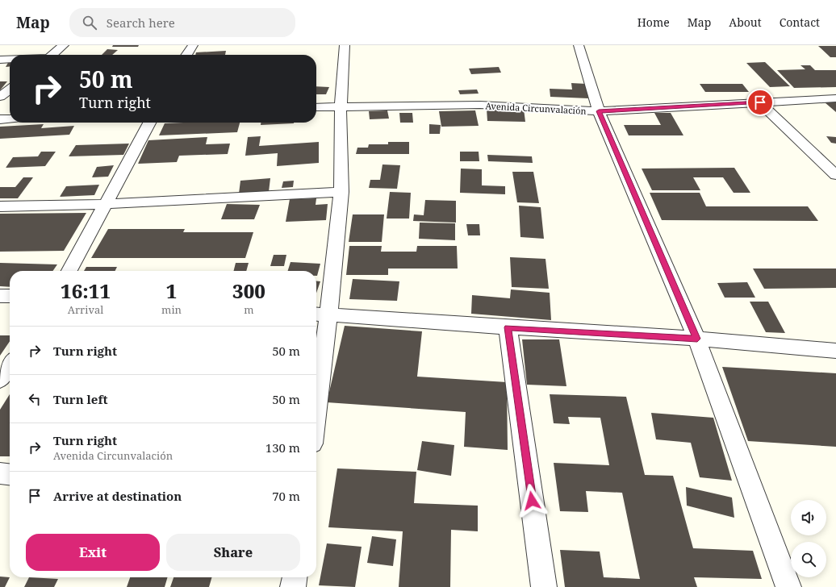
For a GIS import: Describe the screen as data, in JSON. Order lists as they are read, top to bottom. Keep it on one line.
{"streets":{"street":["Avenida Circunvalación"]},"page":{"header":"Map","search":"Search here","nav":["Home","Map","About","Contact"],"turn":["50 m","Turn right"],"eta":["16:11","Arrival","1","min","300","m"],"list":[{"name":"Turn right","value":"50 m"},{"name":"Turn left","value":"50 m"},{"name":"Turn right","note":"Avenida Circunvalación","value":"130 m"},{"name":"Arrive at destination","value":"70 m"}],"buttons":["Exit","Share"]}}
